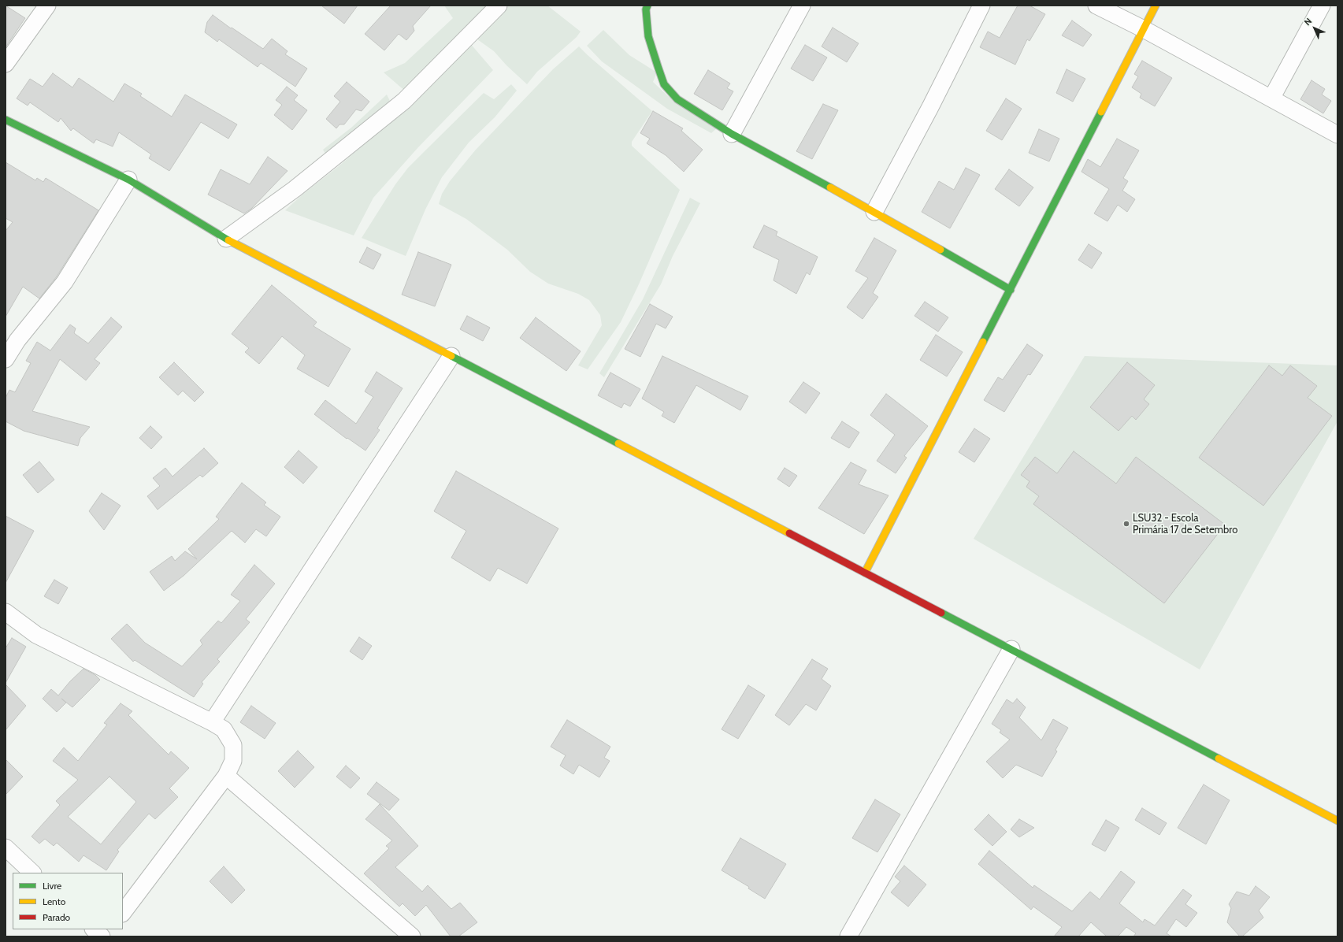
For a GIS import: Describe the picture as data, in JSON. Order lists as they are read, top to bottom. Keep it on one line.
{"places":["LSU32 - Escola Primária 17 de Setembro"],"legend":["Livre","Lento","Parado"],"north":"top left"}
